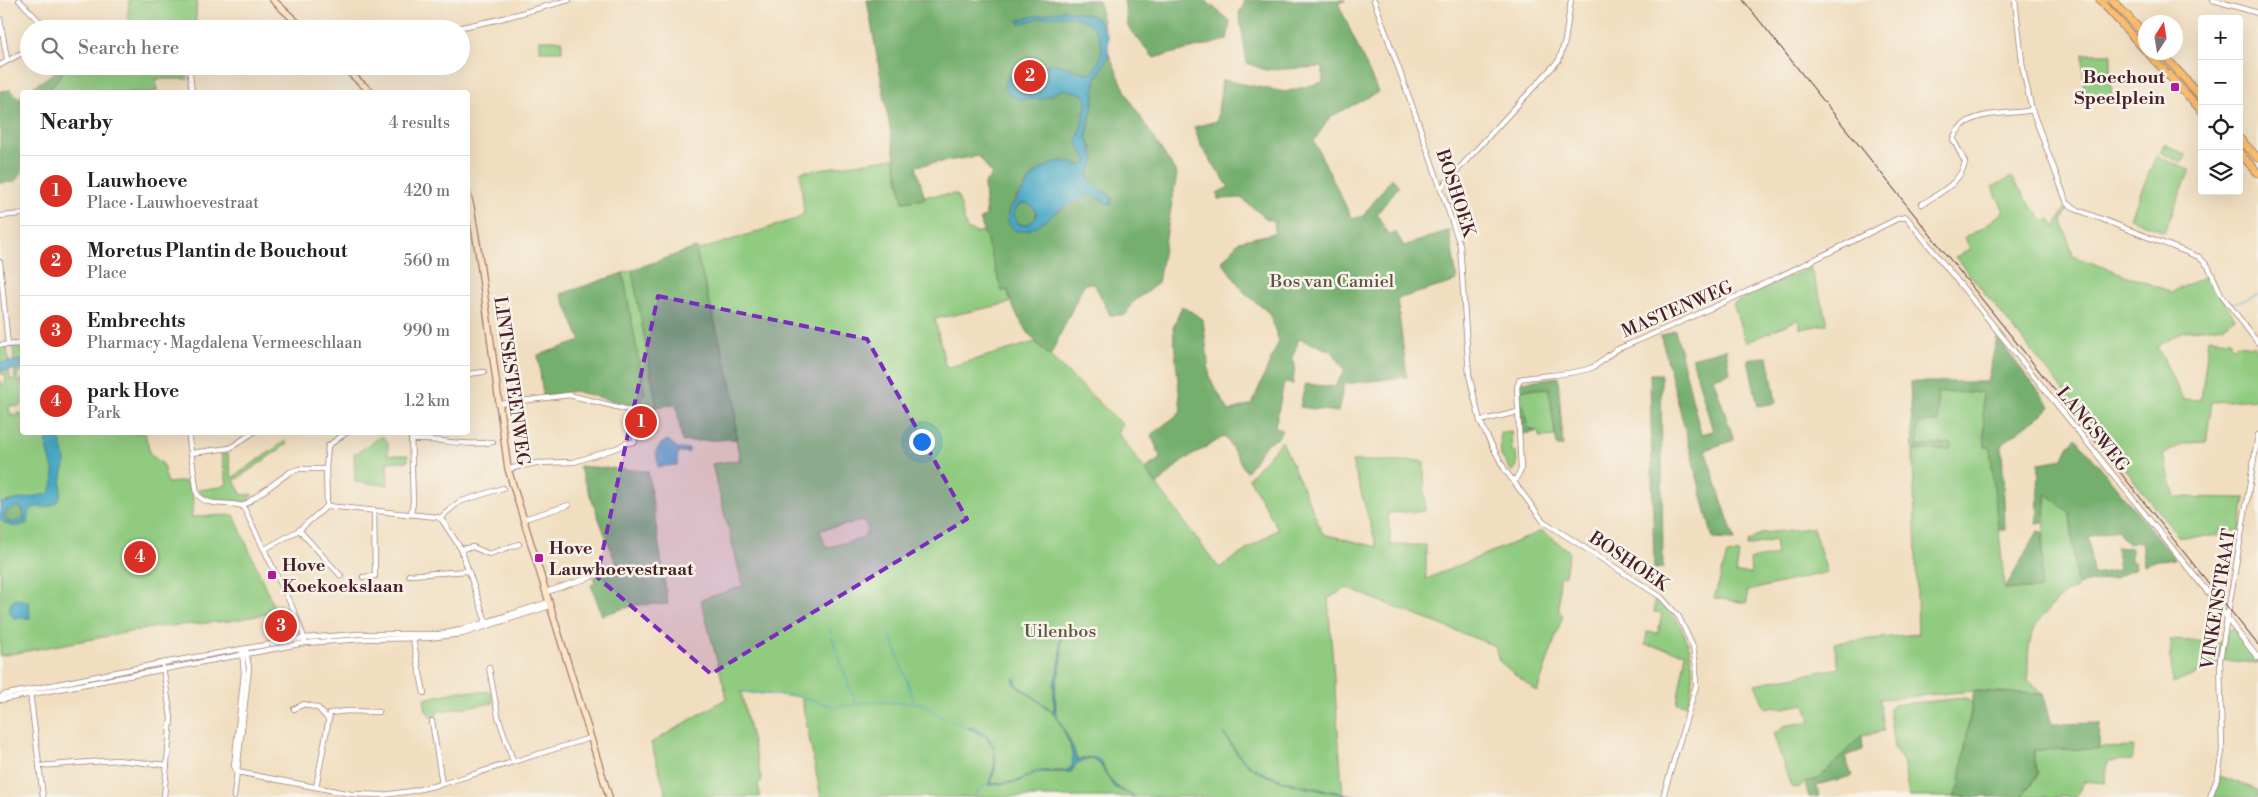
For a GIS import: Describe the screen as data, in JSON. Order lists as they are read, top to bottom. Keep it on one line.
{"streets":{"street":["BOSHOEK","MASTENWEG","LINTSESTEENWEG","LANGSWEG","VINKENSTRAAT"]},"crossings":[["MASTENWEG","LANGSWEG"],["LANGSWEG","VINKENSTRAAT"]],"parks":["Bos van Camiel","Uilenbos"],"places":{"transit":["Boechout Speelplein","Hove Lauwhoevestraat","Hove Koekoekslaan"]},"north":"top","page":{"map_buttons":["+","−"],"search":"Search here","pins":["2","1","4","3"],"heading":["Nearby","4 results"],"list":[{"mark":"1","name":"Lauwhoeve","note":"Place · Lauwhoevestraat","value":"420 m"},{"mark":"2","name":"Moretus Plantin de Bouchout","note":"Place","value":"560 m"},{"mark":"3","name":"Embrechts","note":"Pharmacy · Magdalena Vermeeschlaan","value":"990 m"},{"mark":"4","name":"park Hove","note":"Park","value":"1.2 km"}]}}
